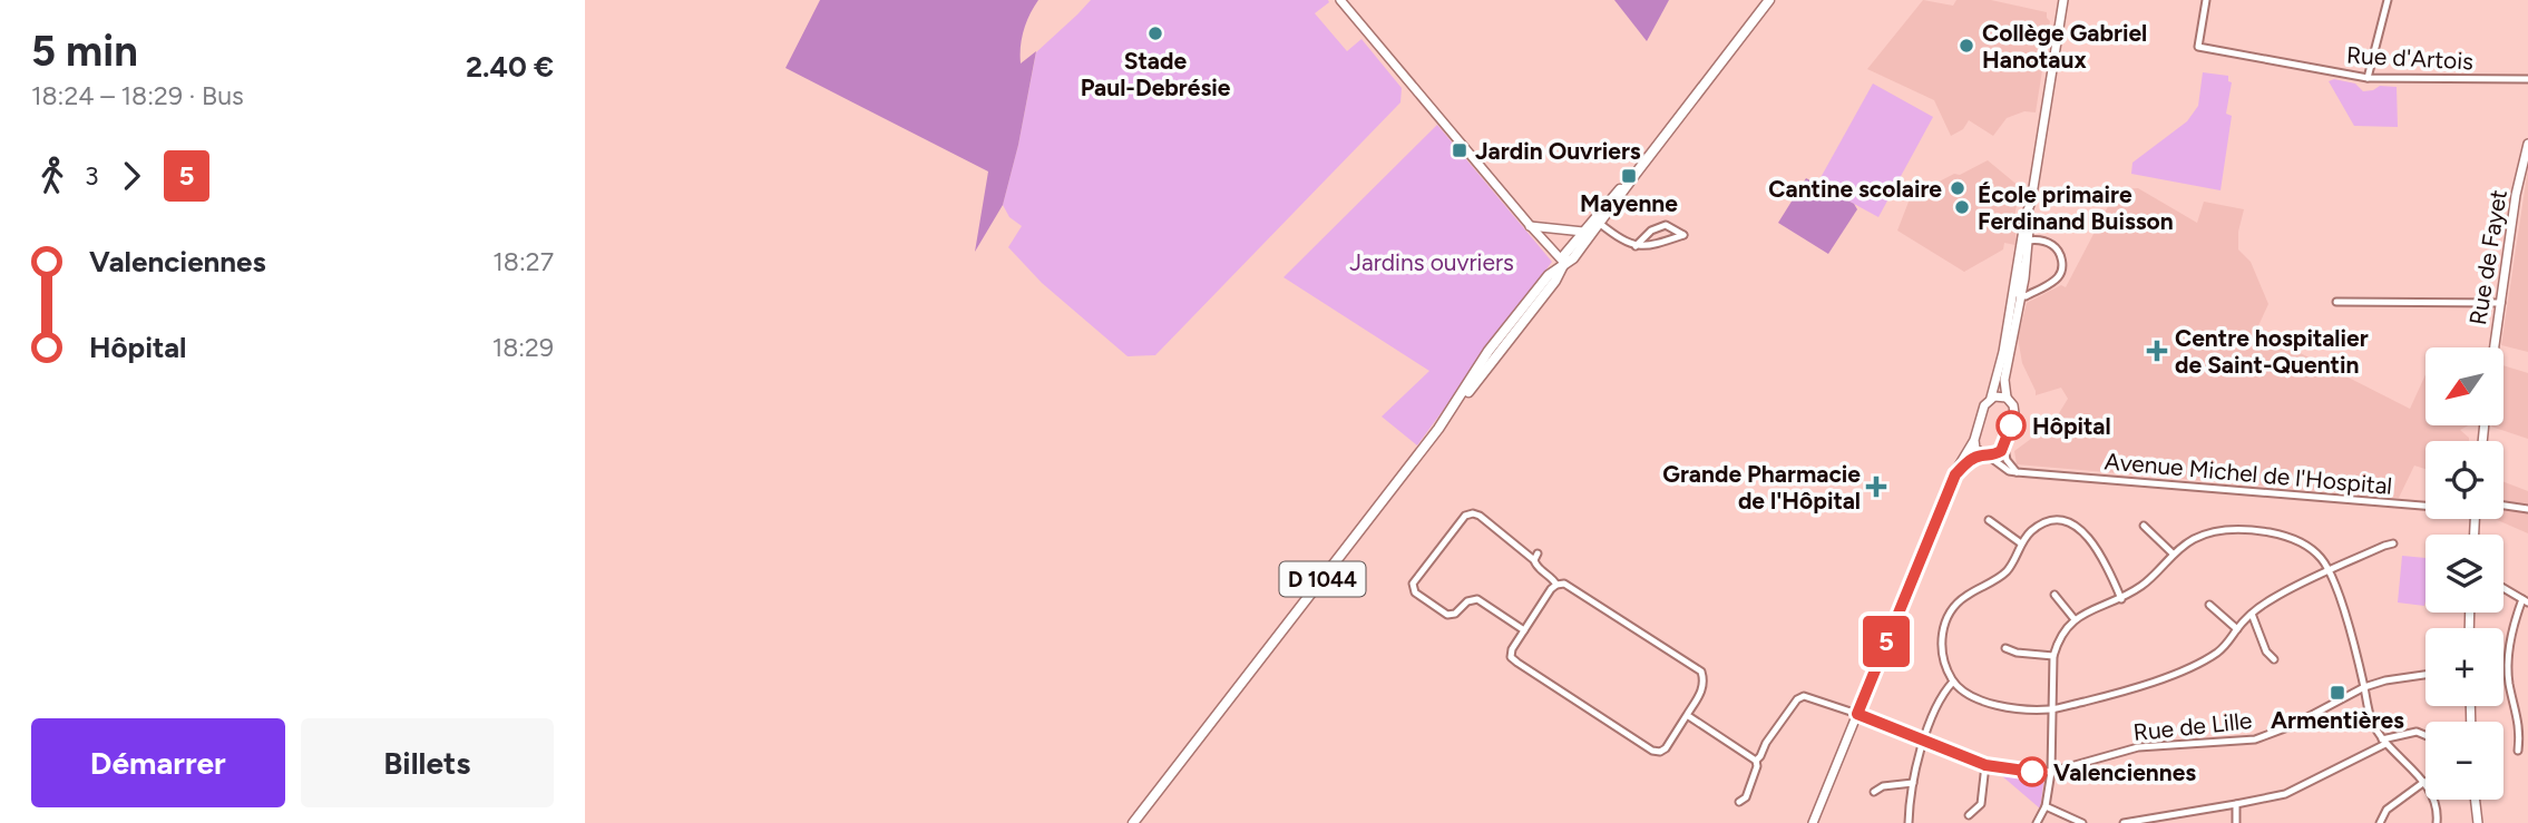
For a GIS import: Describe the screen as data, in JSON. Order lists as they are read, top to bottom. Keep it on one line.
{"streets":{"main road":["D 1044"],"street":["Rue d'Artois","Rue de Fayet","Avenue Michel de l'Hospital","Rue de Lille"]},"parks":["Jardins ouvriers"],"places":{"other":["Stade Paul-Debrésie","Collège Gabriel Hanotaux","Cantine scolaire","École primaire Ferdinand Buisson","Hôpital","Valenciennes"],"transit":["Jardin Ouvriers","Mayenne","Armentières"],"health":["Centre hospitalier de Saint-Quentin","Grande Pharmacie de l'Hôpital"]},"lines":["bus line 5"],"north":"bottom left","page":{"heading":["5 min","18:24 – 18:29 · Bus","2.40 €"],"on_map":"5","legs":["3","5"],"list":[{"name":"Valenciennes","value":"18:27"},{"name":"Hôpital","value":"18:29"}],"map_buttons":["+","−"],"buttons":["Démarrer","Billets"]}}
